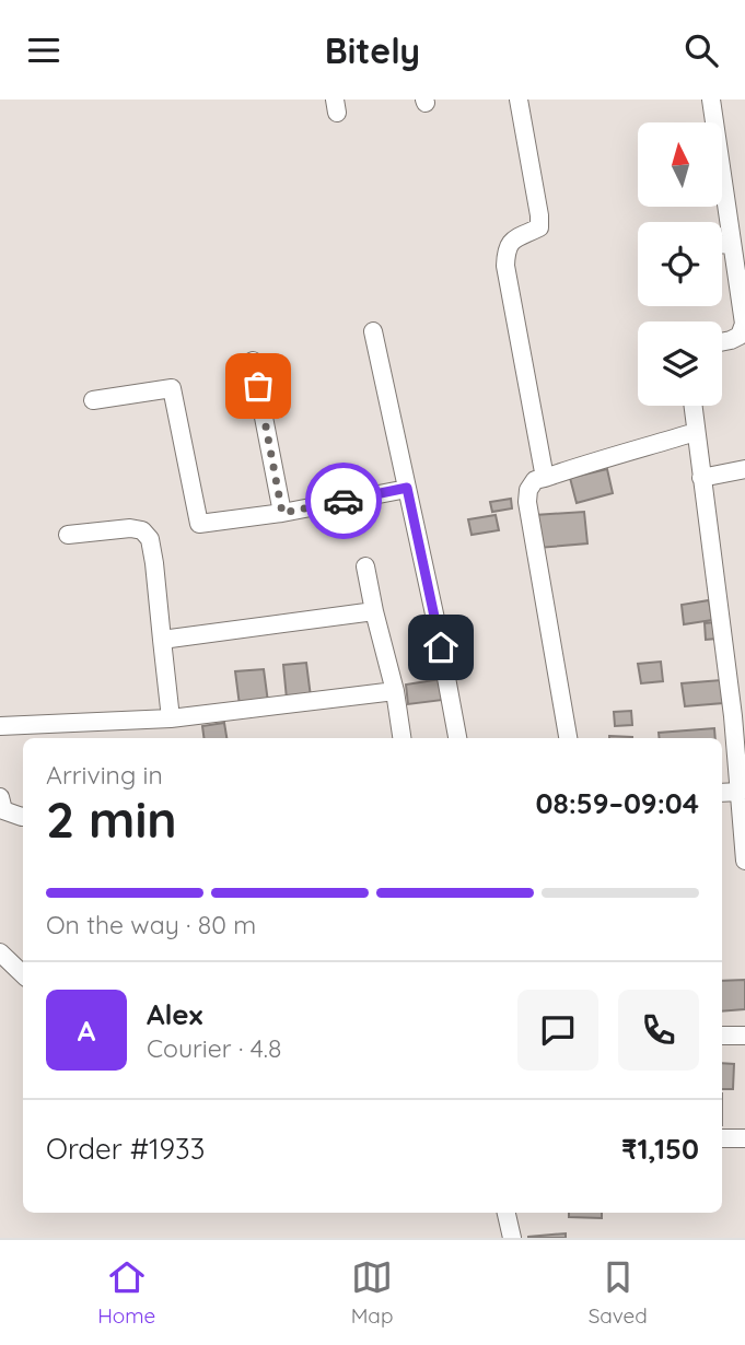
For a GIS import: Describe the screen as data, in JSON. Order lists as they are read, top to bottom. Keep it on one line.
{"north":"top","page":{"header":"Bitely","heading":["2 min","Arriving in","08:59–09:04"],"panel":["Alex","Courier · 4.8","Order #1933","₹1,150"],"bar":"On the way · 80 m","round":"A","tabs":["Home","Map","Saved"]}}
